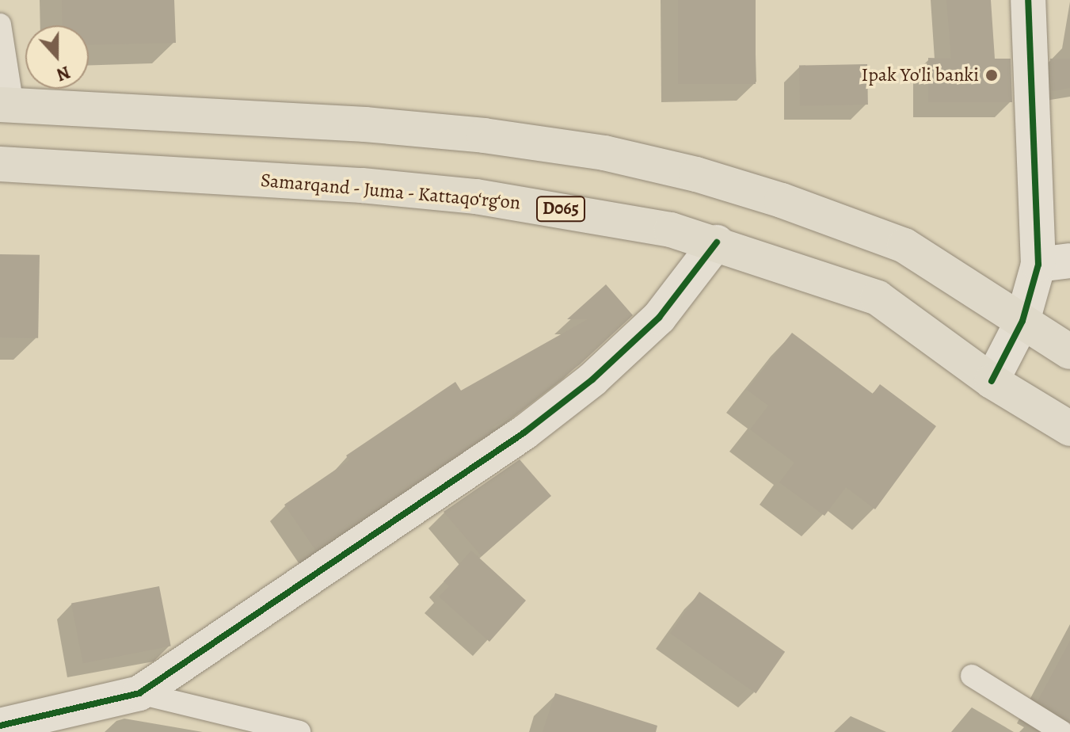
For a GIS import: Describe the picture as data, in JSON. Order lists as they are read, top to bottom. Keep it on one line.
{"streets":{"main road":["Samarqand - Juma - Kattaqo‘rg‘on","D065"]},"places":["Ipak Yo'li banki"],"north":"bottom"}
